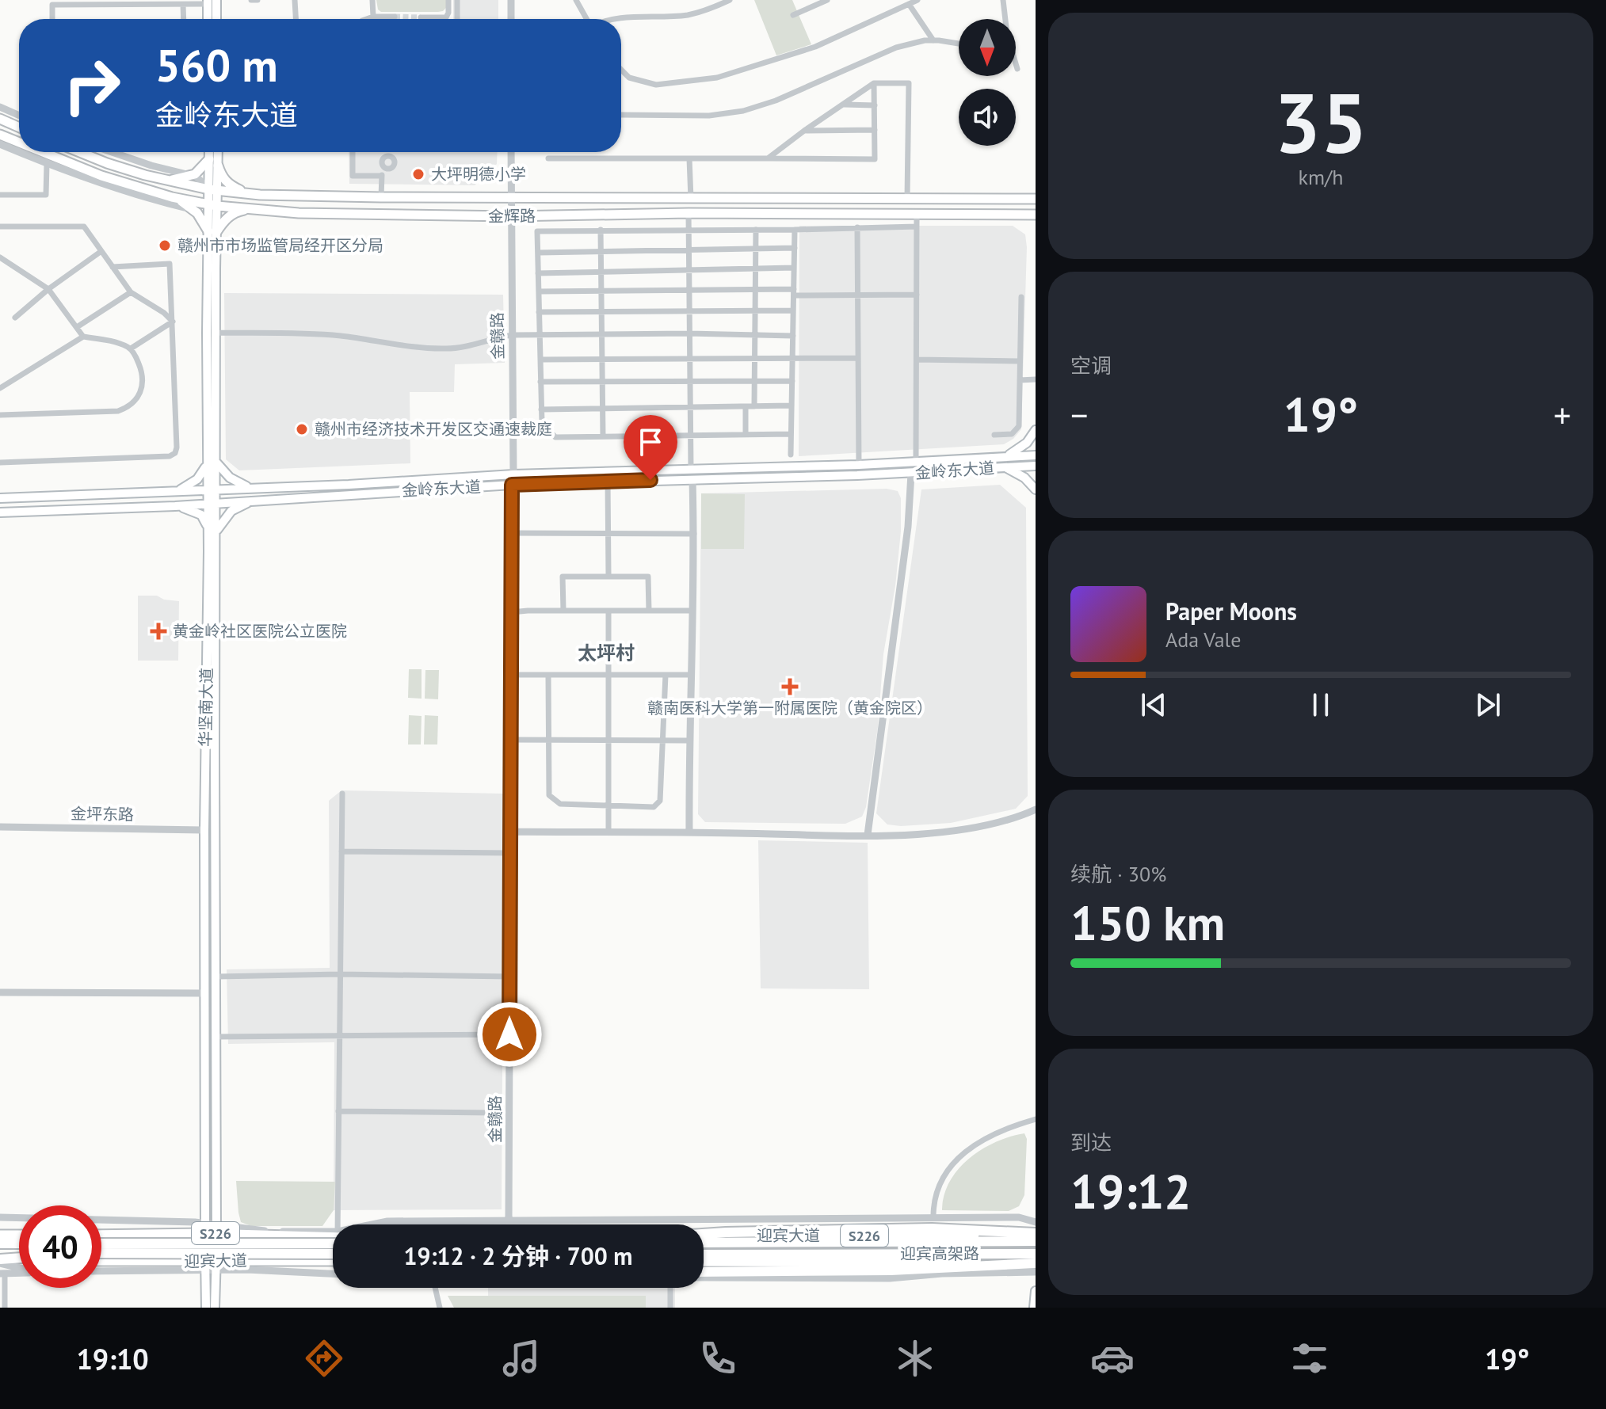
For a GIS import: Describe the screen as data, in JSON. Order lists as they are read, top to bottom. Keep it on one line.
{"streets":{"highway":["迎宾高架路"],"main road":["金辉路","金岭东大道","华坚南大道","S226","迎宾大道"],"street":["金赣路","金坪东路"]},"crossings":[["金辉路","金赣路"],["金辉路","华坚南大道"],["金赣路","金岭东大道"],["金岭东大道","华坚南大道"],["华坚南大道","金坪东路"],["华坚南大道","迎宾大道"]],"districts":["太坪村"],"places":{"other":["大坪明德小学","赣州市市场监管局经开区分局","赣州市经济技术开发区交通速裁庭"],"health":["黄金岭社区医院公立医院","赣南医科大学第一附属医院（黄金院区）"]},"north":"bottom","page":{"tile":[["35","km/h"],"空调",["续航 · 30%","150 km"],["到达","19:12"]],"turn":["560 m","金岭东大道"],"heat":["−","19°","+"],"song":["Paper Moons","Ada Vale"],"limit":"40","trip":"19:12 · 2 分钟 · 700 m","tabs":["19:10","19°"]}}
